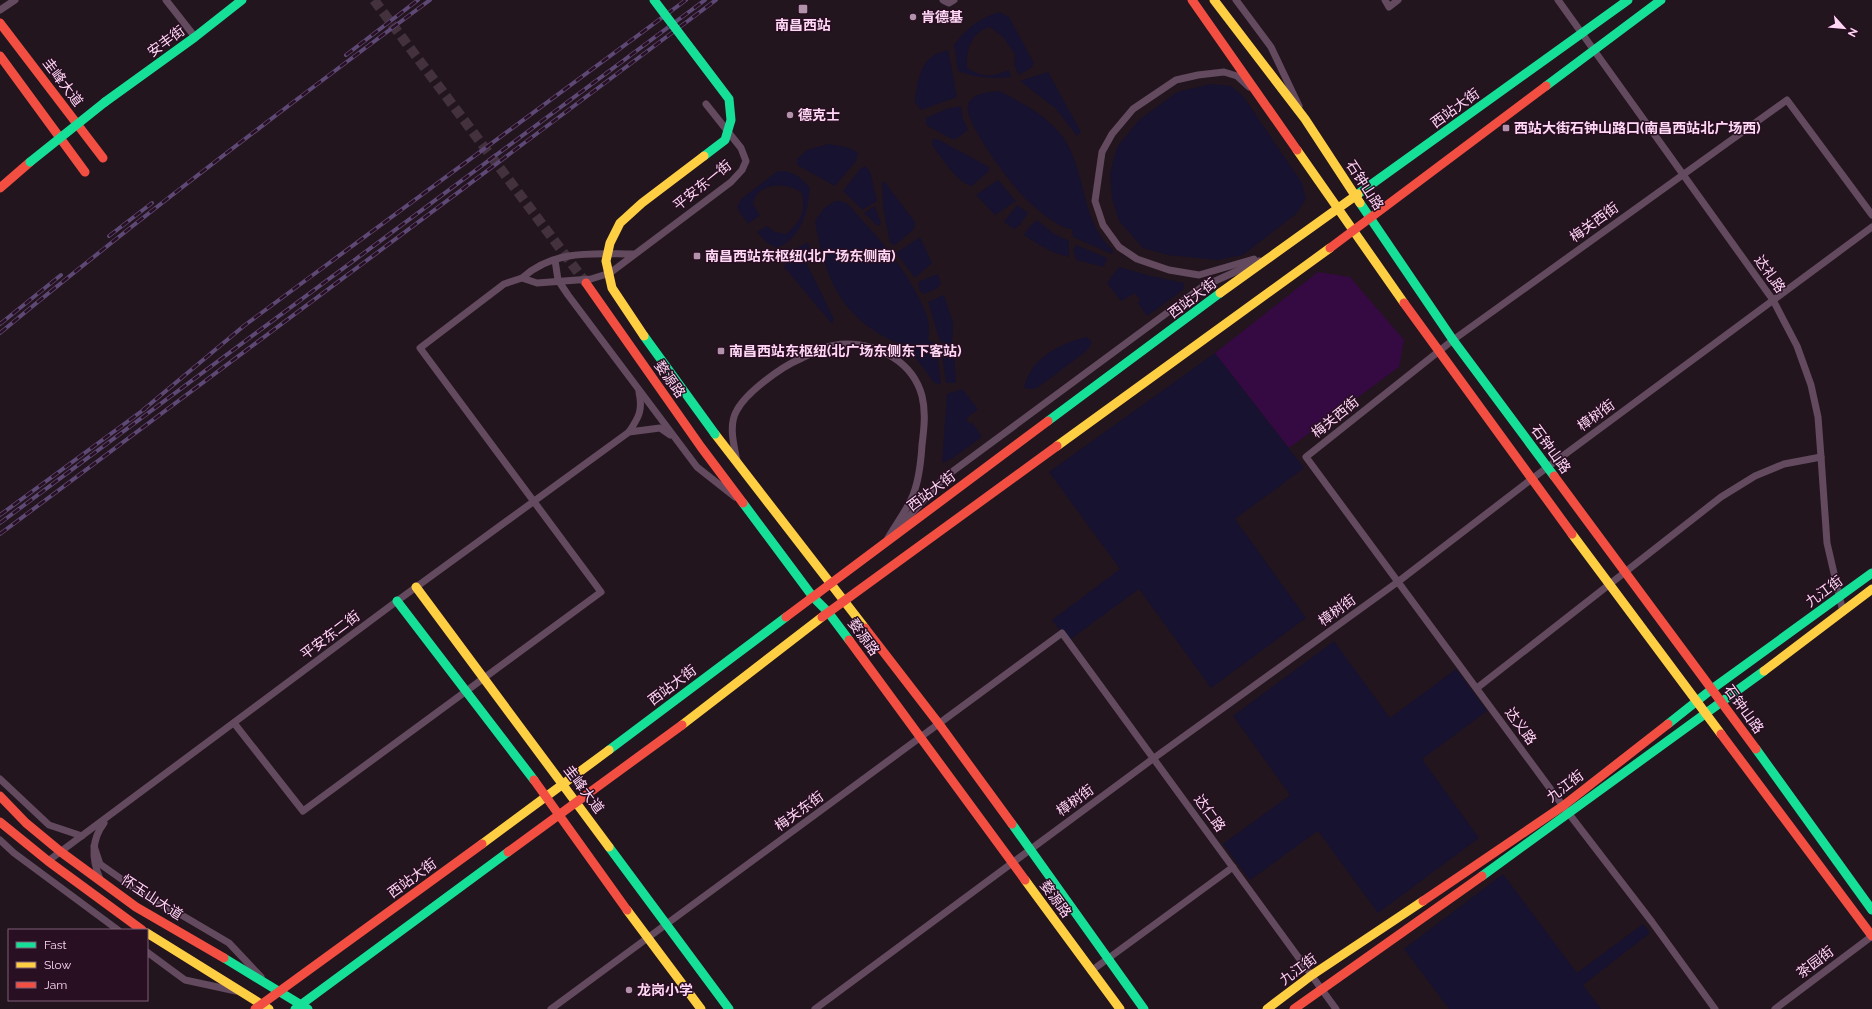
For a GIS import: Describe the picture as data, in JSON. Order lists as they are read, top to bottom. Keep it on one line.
{"streets":{"street":["安丰街","圭峰大道","西站大街","平安东一街","石钟山路","梅关西街","达礼路","婺源路","樟树街","九江街","平安东二街","达义路","梅关东街","达仁路","怀玉山大道","茶园街"]},"crossings":[["圭峰大道","西站大街"],["圭峰大道","平安东二街"],["圭峰大道","梅关东街"],["西站大街","石钟山路"],["西站大街","达礼路"],["西站大街","婺源路"],["西站大街","怀玉山大道"],["石钟山路","梅关西街"],["石钟山路","樟树街"],["石钟山路","九江街"],["梅关西街","达礼路"],["梅关西街","达义路"],["达礼路","樟树街"],["达礼路","九江街"],["婺源路","樟树街"],["婺源路","梅关东街"],["樟树街","达义路"],["樟树街","达仁路"],["九江街","达义路"],["九江街","达仁路"],["平安东二街","怀玉山大道"],["梅关东街","达仁路"]],"places":{"transit":["南昌西站","西站大街石钟山路口(南昌西站北广场西)","南昌西站东枢纽(北广场东侧南)","南昌西站东枢纽(北广场东侧东下客站)"],"other":["肯德基","德克士","龙岗小学"]},"legend":["Fast","Slow","Jam"],"north":"bottom right"}
